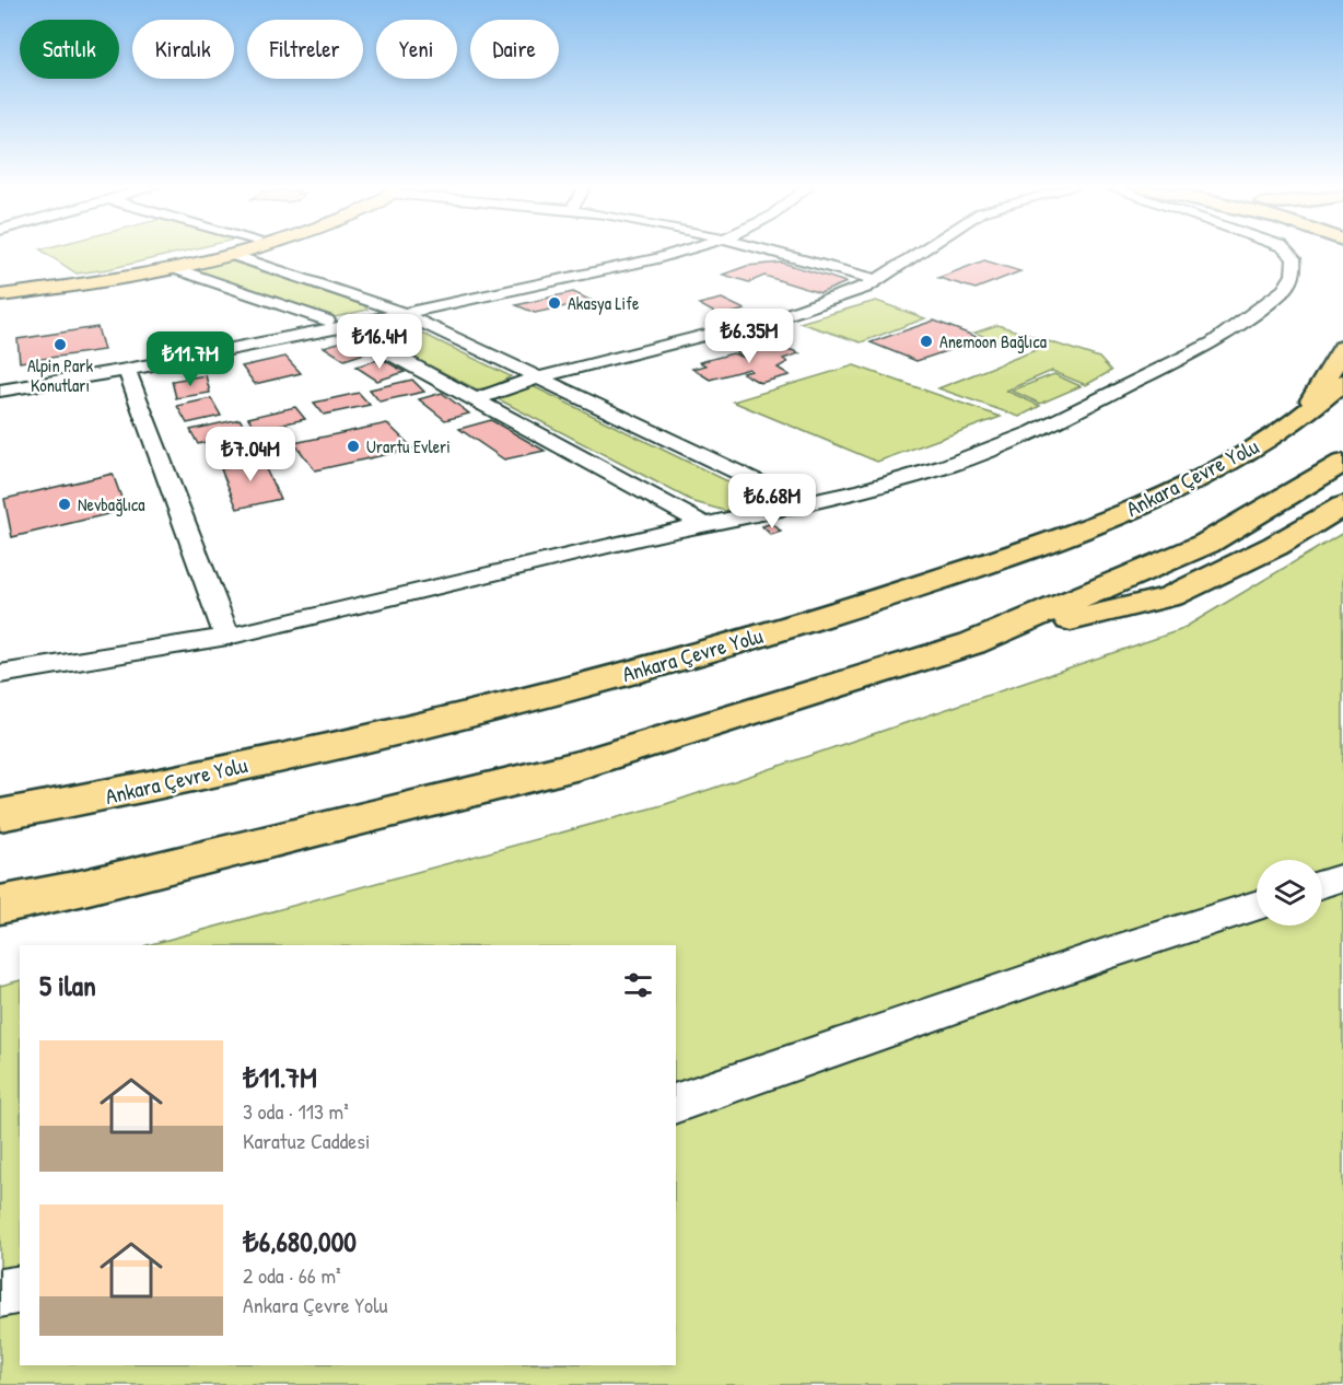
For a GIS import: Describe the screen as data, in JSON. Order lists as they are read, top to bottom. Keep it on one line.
{"streets":{"highway":["Ankara Çevre Yolu"]},"places":["Akasya Life","Anemoon Bağlıca","Alpin Park Konutları","Urartu Evleri","Nevbağlıca"],"page":{"chip":["Satılık","Kiralık","Filtreler","Yeni","Daire"],"price":["₺6.35M","₺16.4M","₺11.7M","₺7.04M","₺6.68M"],"heading":"5 ilan","list":[{"name":"₺11.7M","note":"3 oda · 113 m² · Karatuz Caddesi"},{"name":"₺6,680,000","note":"2 oda · 66 m² · Ankara Çevre Yolu"}]}}
